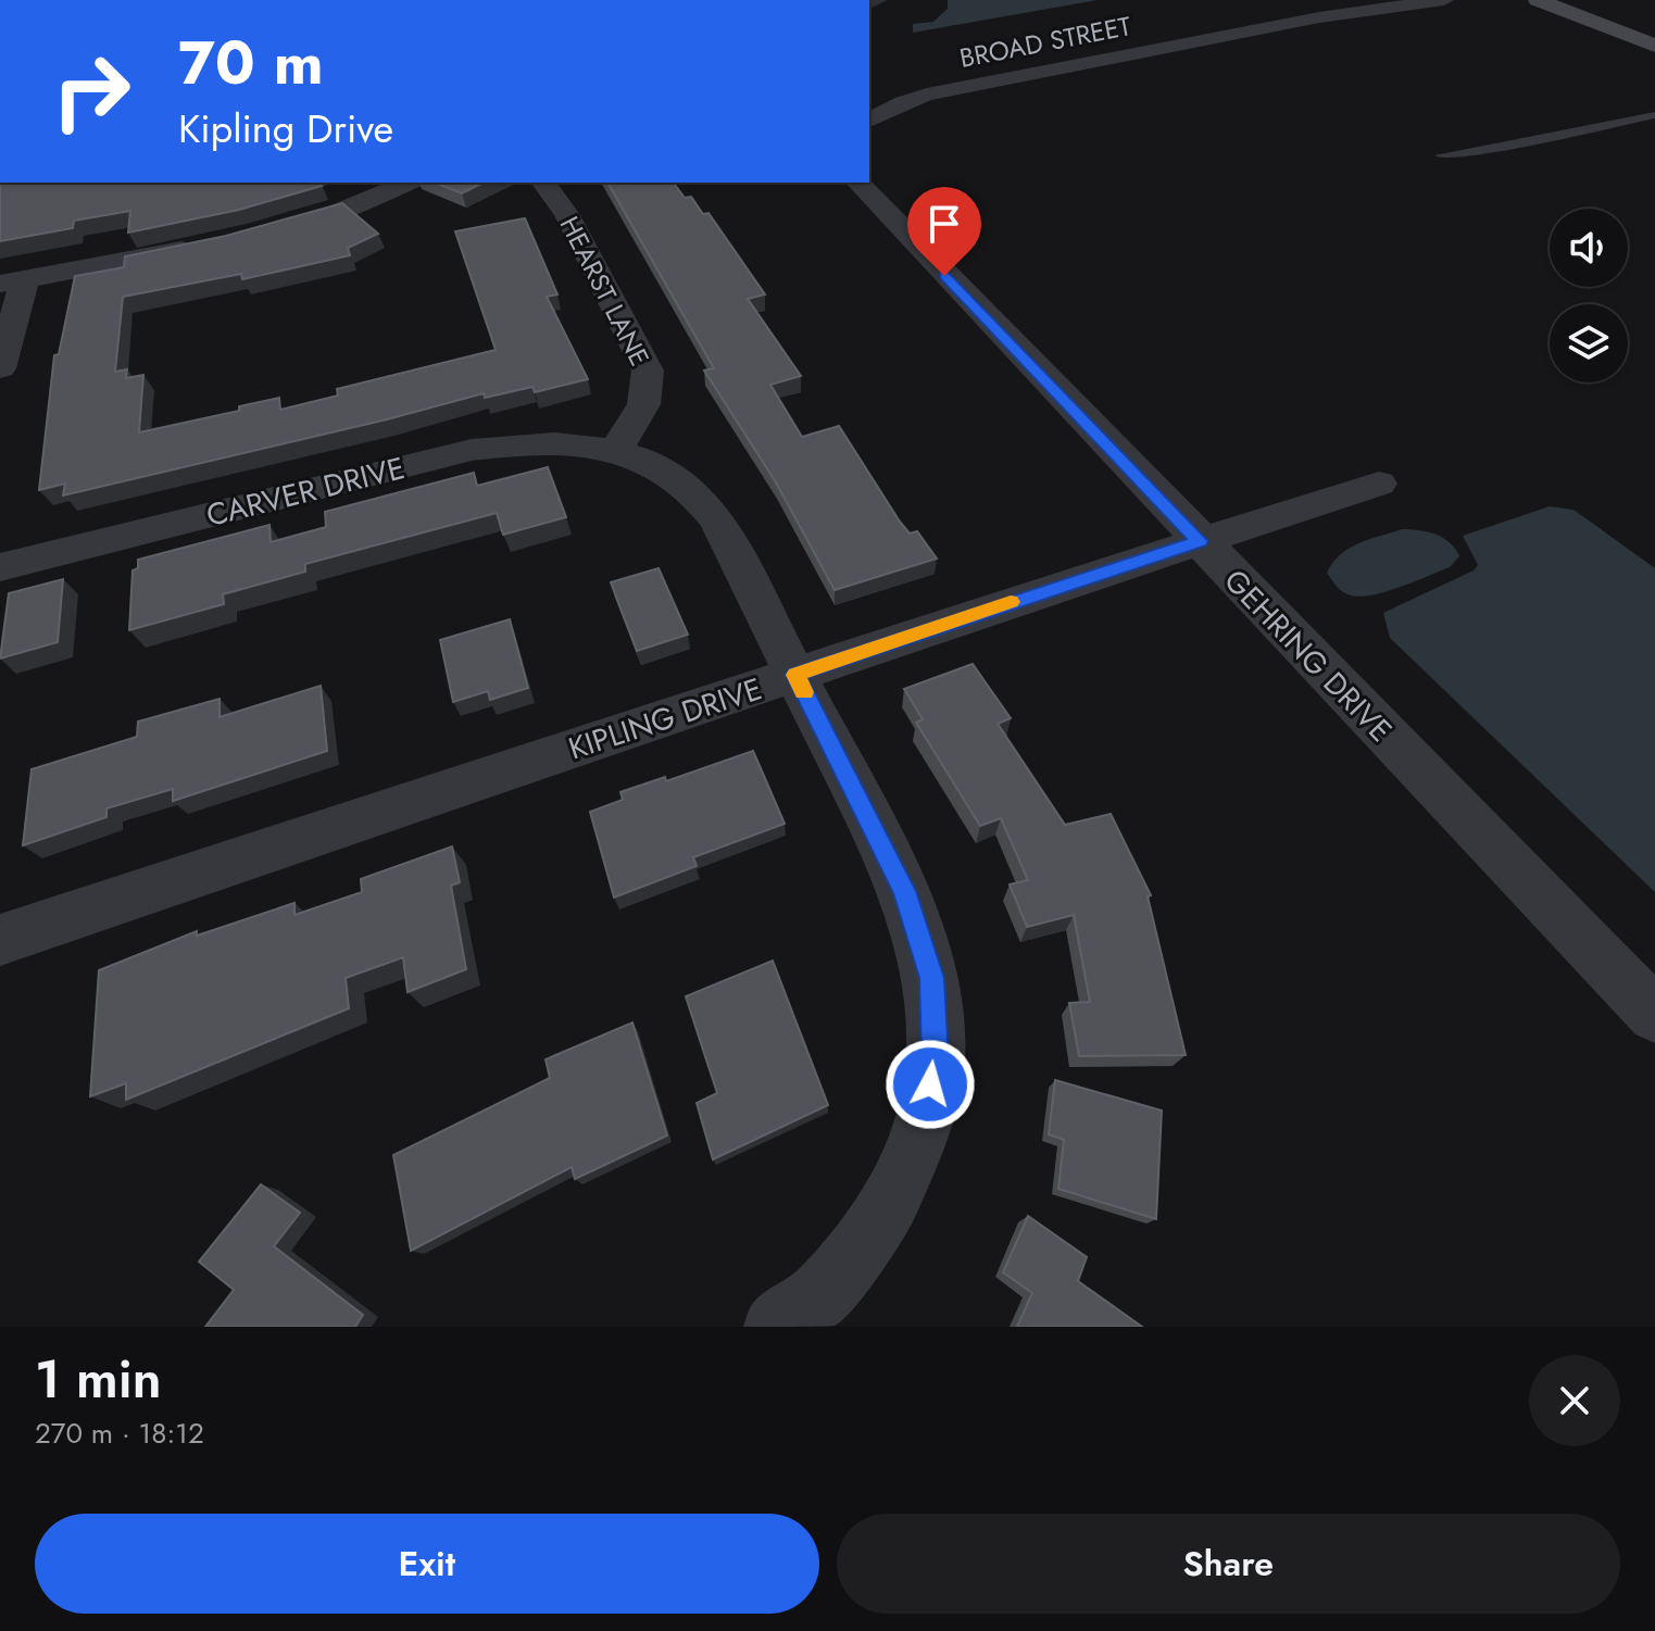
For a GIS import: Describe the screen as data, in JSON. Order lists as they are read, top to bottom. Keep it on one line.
{"streets":{"street":["BROAD STREET","HEARST LANE","CARVER DRIVE","GEHRING DRIVE","KIPLING DRIVE"]},"crossings":[["HEARST LANE","CARVER DRIVE"],["CARVER DRIVE","KIPLING DRIVE"],["GEHRING DRIVE","KIPLING DRIVE"]],"page":{"turn":["70 m","Kipling Drive"],"heading":["1 min","270 m · 18:12"],"buttons":["Exit","Share"]}}
